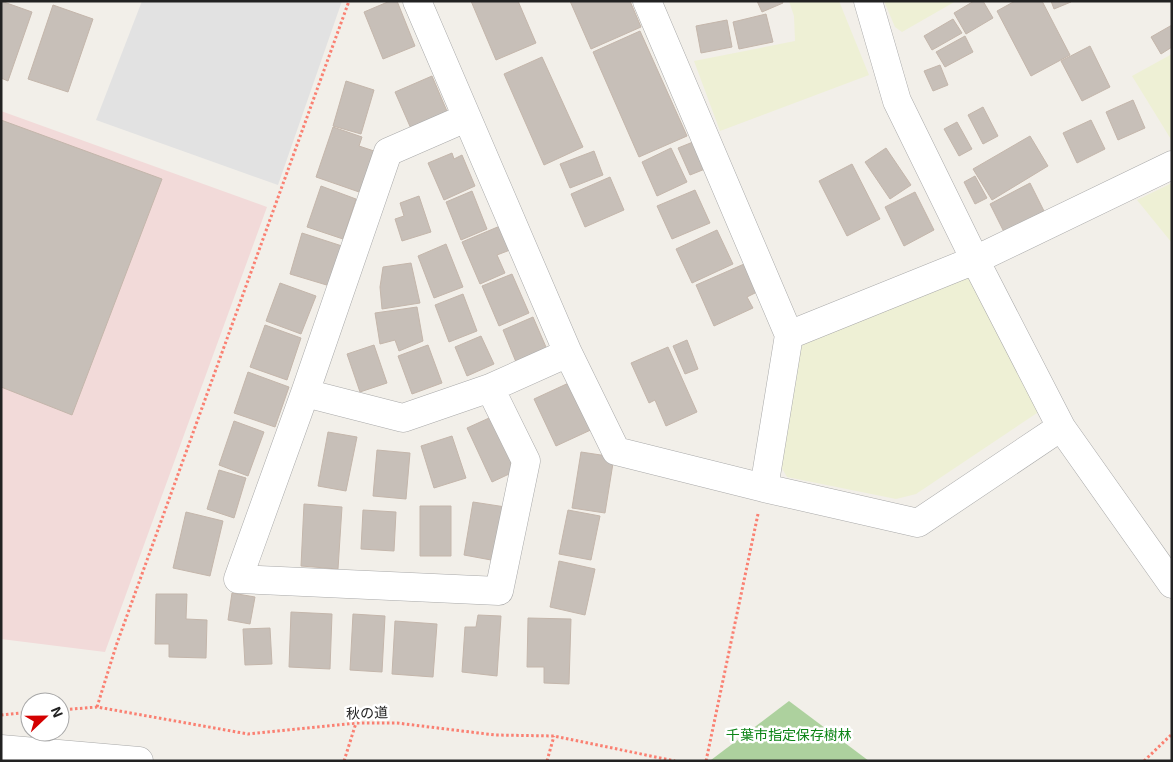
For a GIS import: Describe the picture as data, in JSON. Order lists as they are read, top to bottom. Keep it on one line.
{"streets":{"path":["秋の道"]},"parks":["千葉市指定保存樹林"],"north":"right"}
